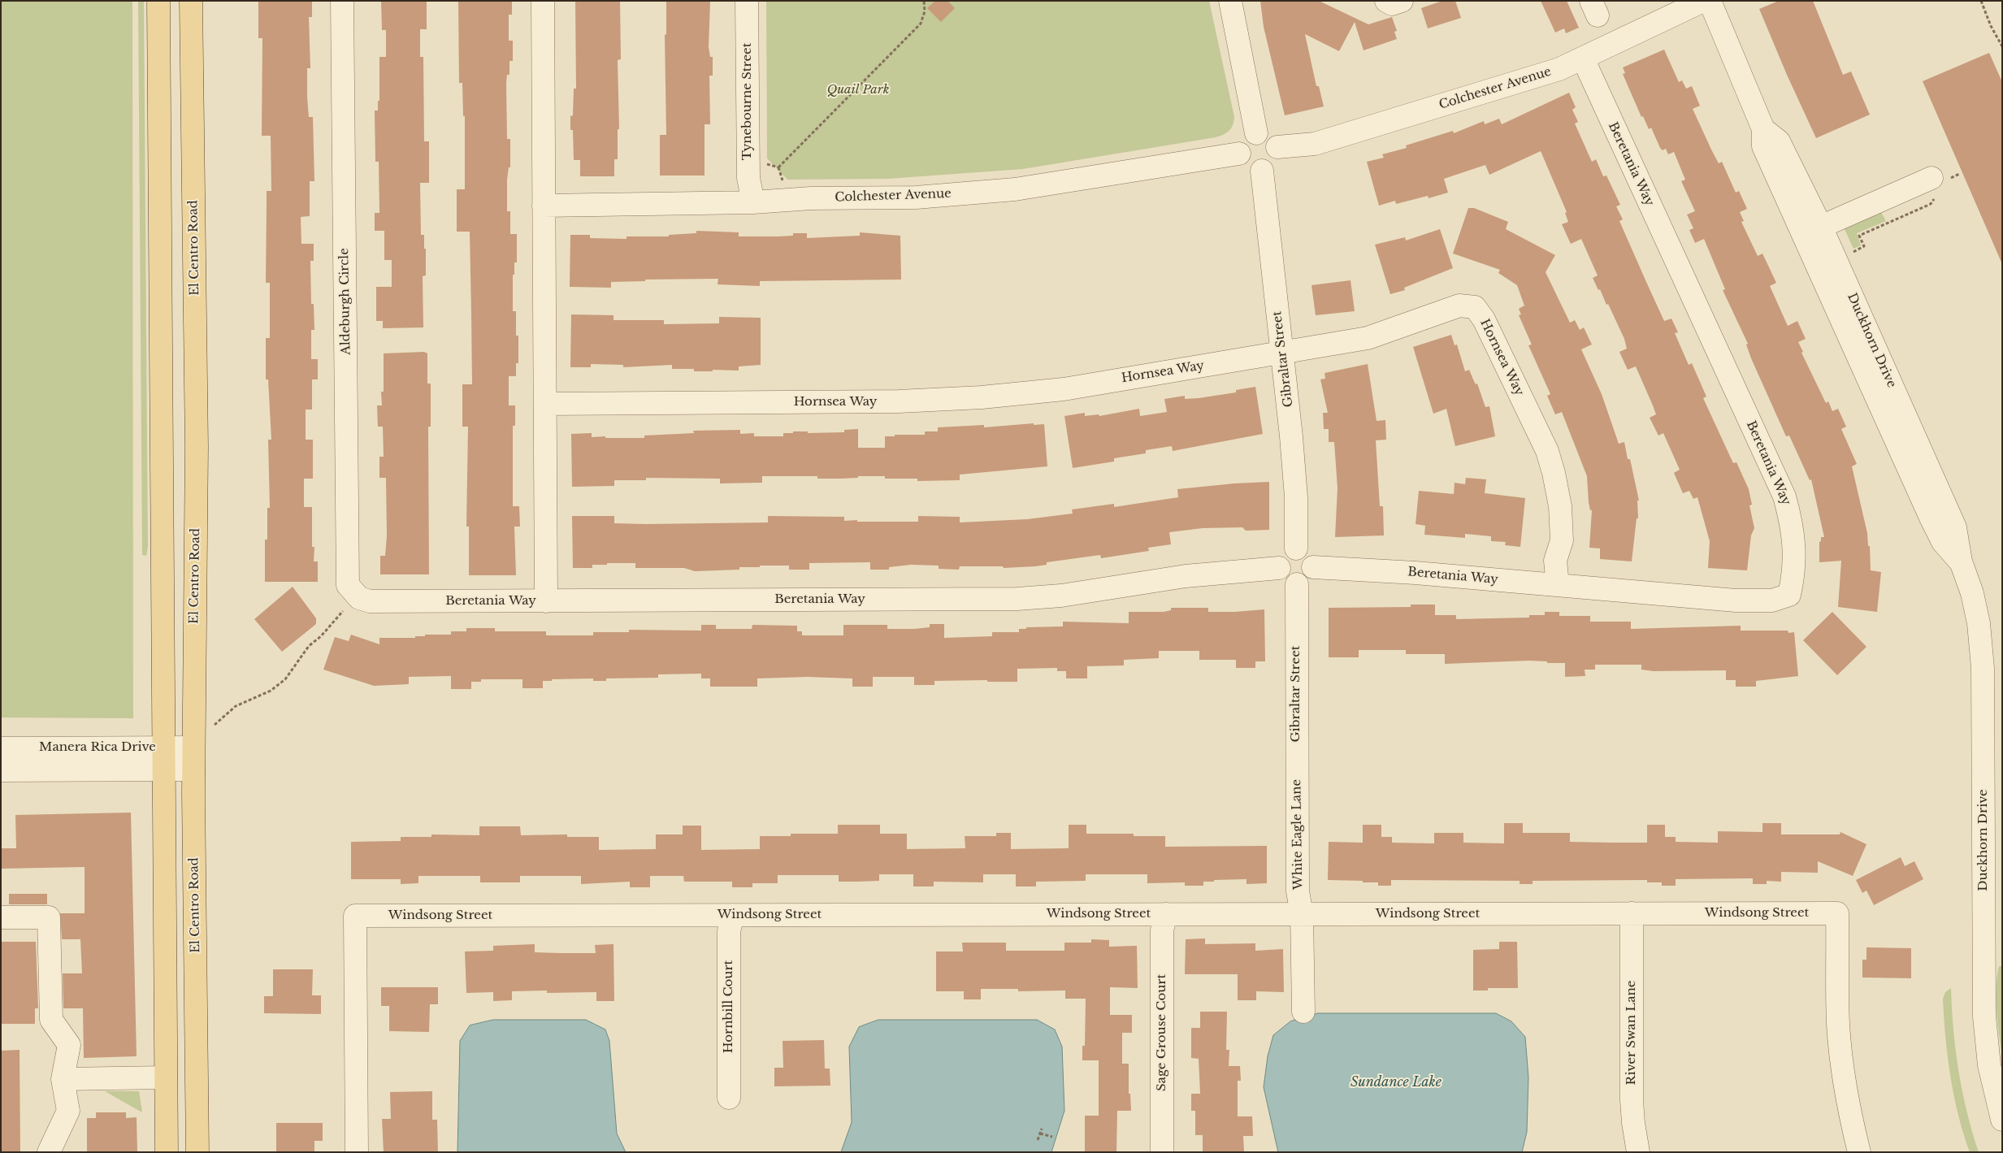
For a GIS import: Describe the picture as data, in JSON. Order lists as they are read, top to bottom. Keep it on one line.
{"streets":{"main road":["El Centro Road"],"street":["Colchester Avenue","Tynebourne Street","Beretania Way","Aldeburgh Circle","Duckhorn Drive","Hornsea Way","Gibraltar Street","Manera Rica Drive","White Eagle Lane","Windsong Street","Hornbill Court","Sage Grouse Court","River Swan Lane"]},"crossings":[["Colchester Avenue","Tynebourne Street"],["Colchester Avenue","Beretania Way"],["Colchester Avenue","Gibraltar Street"],["Beretania Way","Aldeburgh Circle"],["Beretania Way","Hornsea Way"],["Beretania Way","Gibraltar Street"],["El Centro Road","Manera Rica Drive"],["Hornsea Way","Gibraltar Street"],["Gibraltar Street","White Eagle Lane"],["White Eagle Lane","Windsong Street"],["Windsong Street","Hornbill Court"],["Windsong Street","Sage Grouse Court"],["Windsong Street","River Swan Lane"]],"water":["Sundance Lake"],"parks":["Quail Park"]}
